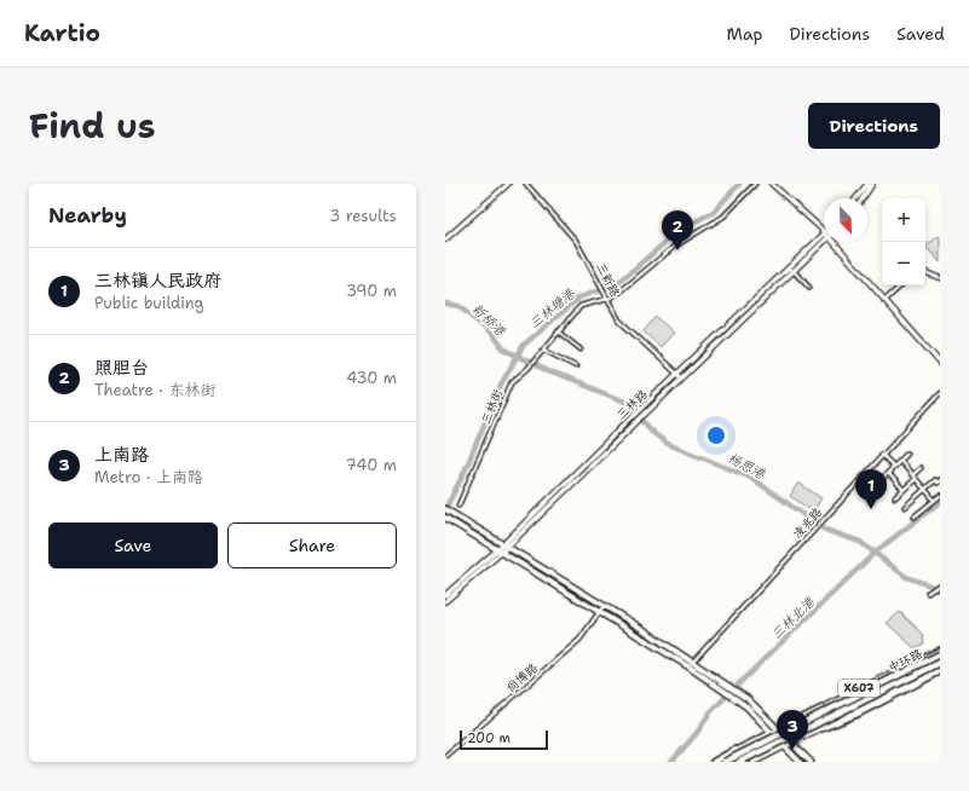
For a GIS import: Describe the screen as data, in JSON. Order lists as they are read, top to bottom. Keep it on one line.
{"streets":{"highway":["中环路"],"main road":["三林路","X607"],"street":["三新路","三林街","凌兆路","尚博路"]},"crossings":[["三新路","三林路"],["三新路","三林街"]],"water":["三林塘港","新桥港","杨思港","三林北港"],"scale_bar":"200 m","north":"bottom right","page":{"header":"Kartio","nav":["Map","Directions","Saved"],"title":"Find us","buttons":["Directions",["Save","Share"]],"heading":["Nearby","3 results"],"map_buttons":["+","−"],"pins":["2","1","3"],"list":[{"mark":"1","name":"三林镇人民政府","note":"Public building","value":"390 m"},{"mark":"2","name":"照胆台","note":"Theatre · 东林街","value":"430 m"},{"mark":"3","name":"上南路","note":"Metro · 上南路","value":"740 m"}],"scale":"200 m"}}
